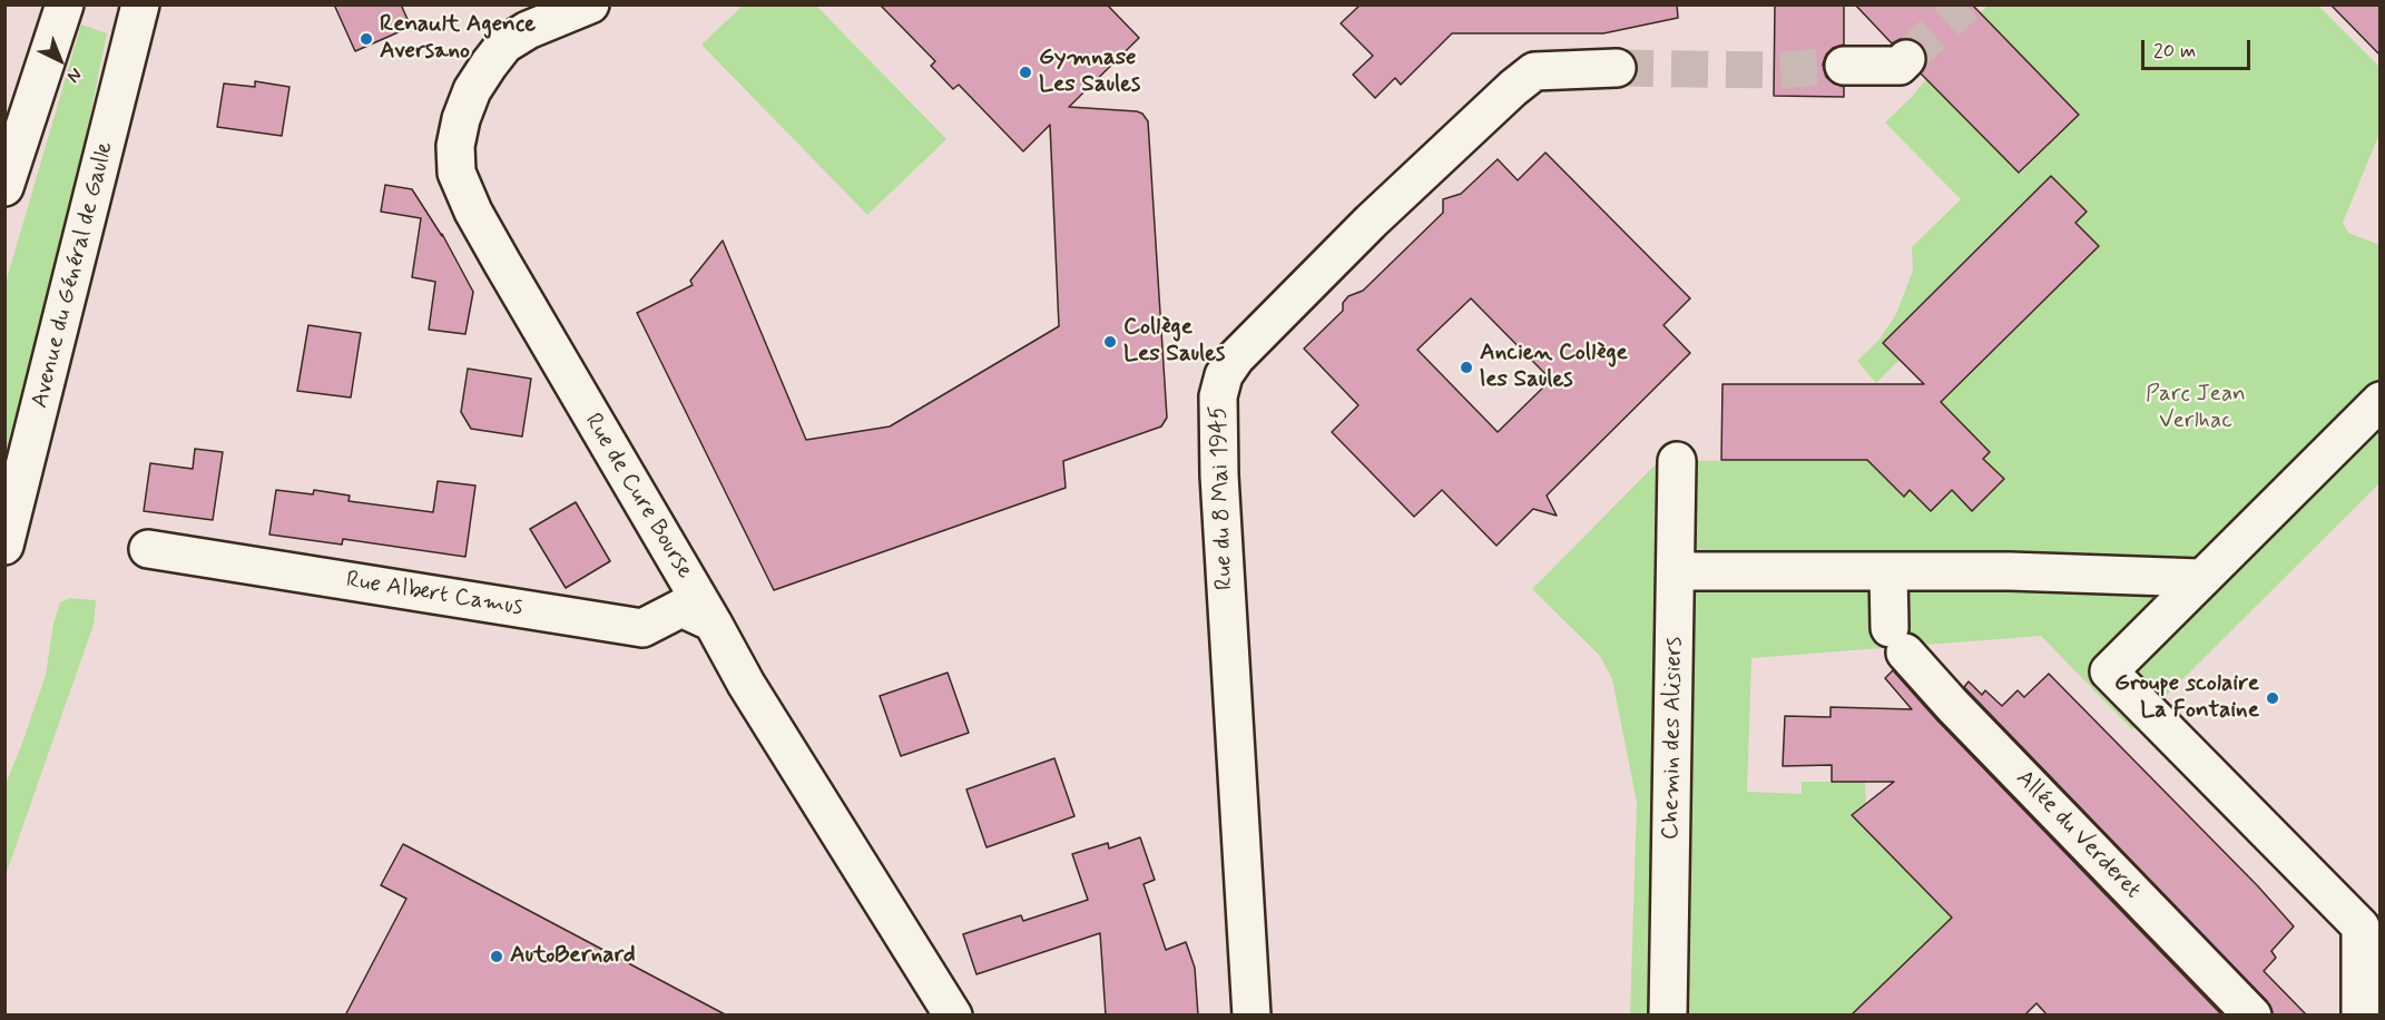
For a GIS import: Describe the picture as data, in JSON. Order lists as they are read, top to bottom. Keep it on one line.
{"streets":{"street":["Avenue du Général de Gaulle","Rue de Cure Bourse","Rue du 8 Mai 1945","Rue Albert Camus","Chemin des Alisiers","Allée du Verderet"]},"crossings":[["Rue de Cure Bourse","Rue Albert Camus"]],"parks":["Parc Jean Verlhac"],"places":["Renault Agence Aversano","Gymnase Les Saules","Collège Les Saules","Ancien Collège les Saules","Groupe scolaire La Fontaine","AutoBernard"],"scale_bar":"20 m","north":"bottom right"}
